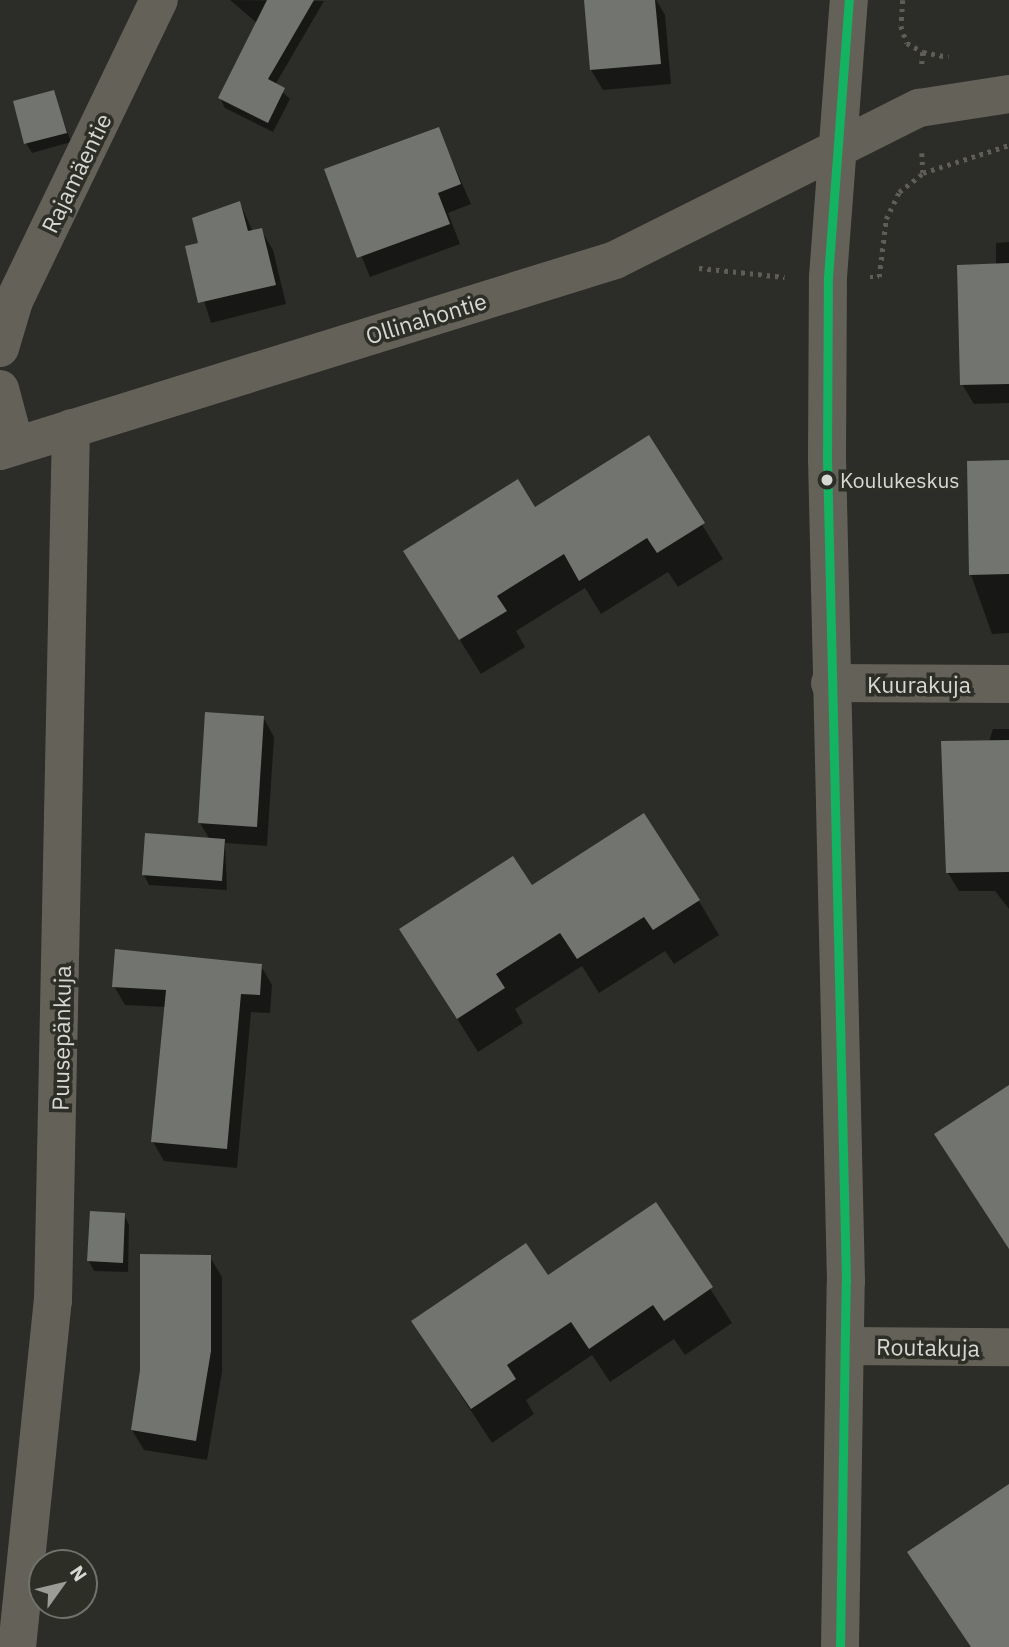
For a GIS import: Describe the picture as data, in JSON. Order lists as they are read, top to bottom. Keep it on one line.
{"streets":{"street":["Rajamäentie","Ollinahontie","Kuurakuja","Puusepänkuja","Routakuja"]},"crossings":[["Ollinahontie","Puusepänkuja"]],"places":["Koulukeskus"],"north":"top right"}
